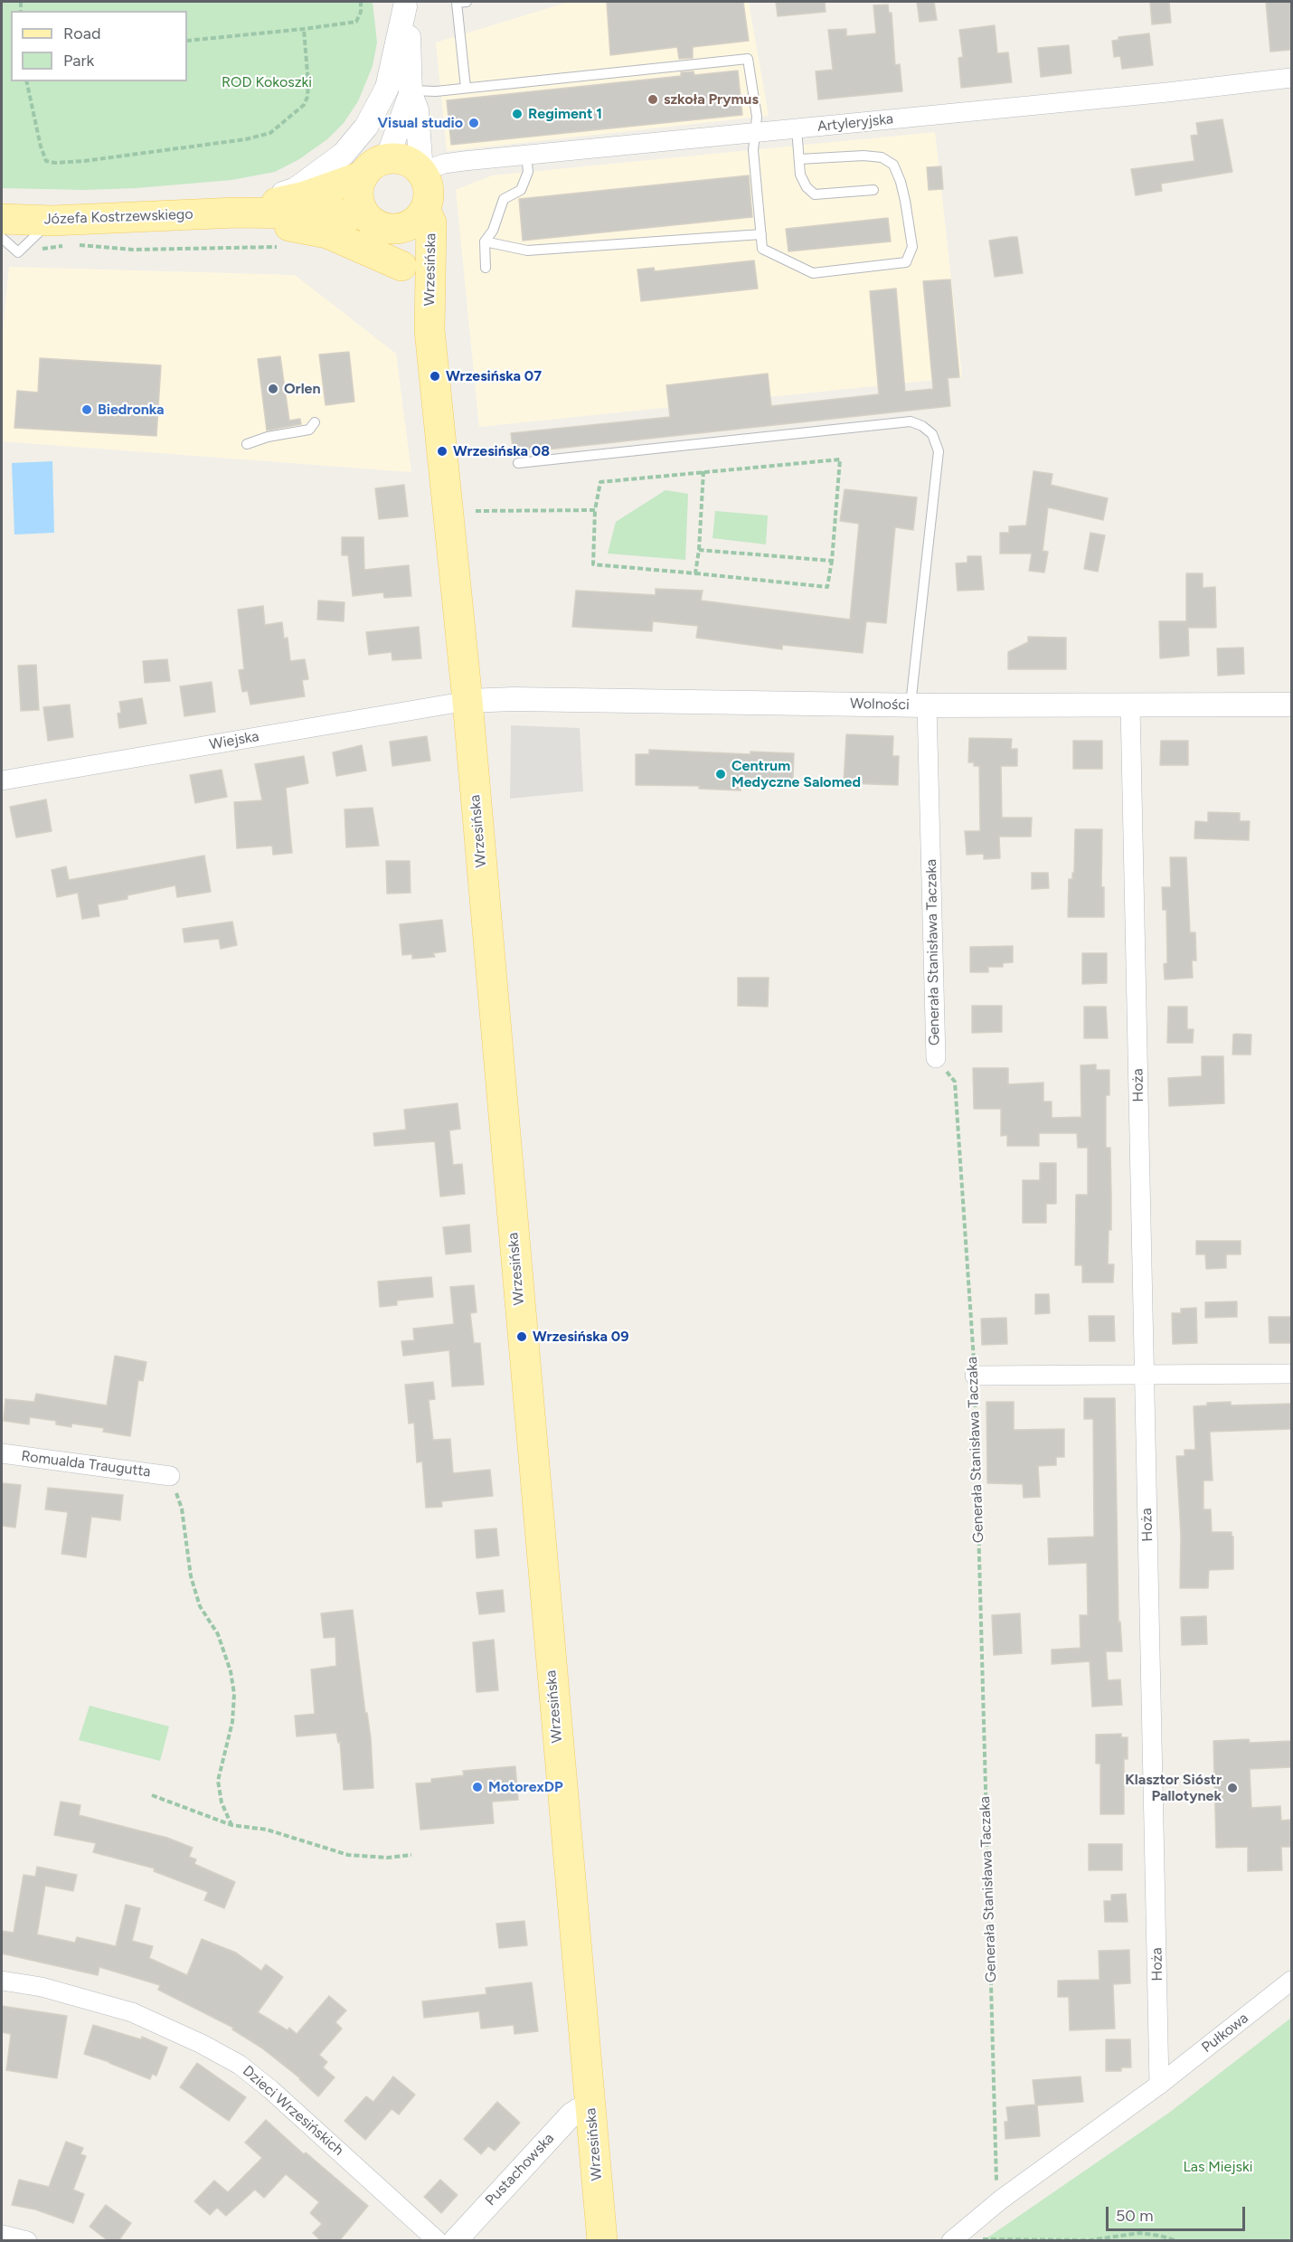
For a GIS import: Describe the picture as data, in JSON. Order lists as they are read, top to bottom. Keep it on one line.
{"streets":{"main road":["Józefa Kostrzewskiego","Wrzesińska"],"street":["Artyleryjska","Wolności","Wiejska","Generała Stanisława Taczaka","Hoża","Romualda Traugutta","Pułkowa","Dzieci Wrzesińskich","Pustachowska"]},"crossings":[["Artyleryjska","Józefa Kostrzewskiego"],["Artyleryjska","Wrzesińska"],["Józefa Kostrzewskiego","Wrzesińska"],["Wrzesińska","Wolności"],["Wrzesińska","Wiejska"],["Wrzesińska","Pustachowska"],["Wolności","Wiejska"],["Wolności","Generała Stanisława Taczaka"],["Wolności","Hoża"],["Hoża","Pułkowa"]],"parks":["ROD Kokoszki","Las Miejski"],"places":["szkoła Prymus","Regiment 1","Visual studio","Wrzesińska 07","Orlen","Biedronka","Wrzesińska 08","Centrum Medyczne Salomed","Wrzesińska 09","MotorexDP","Klasztor Sióstr Pallotynek"],"legend":["Road","Park"],"scale_bar":"50 m"}
